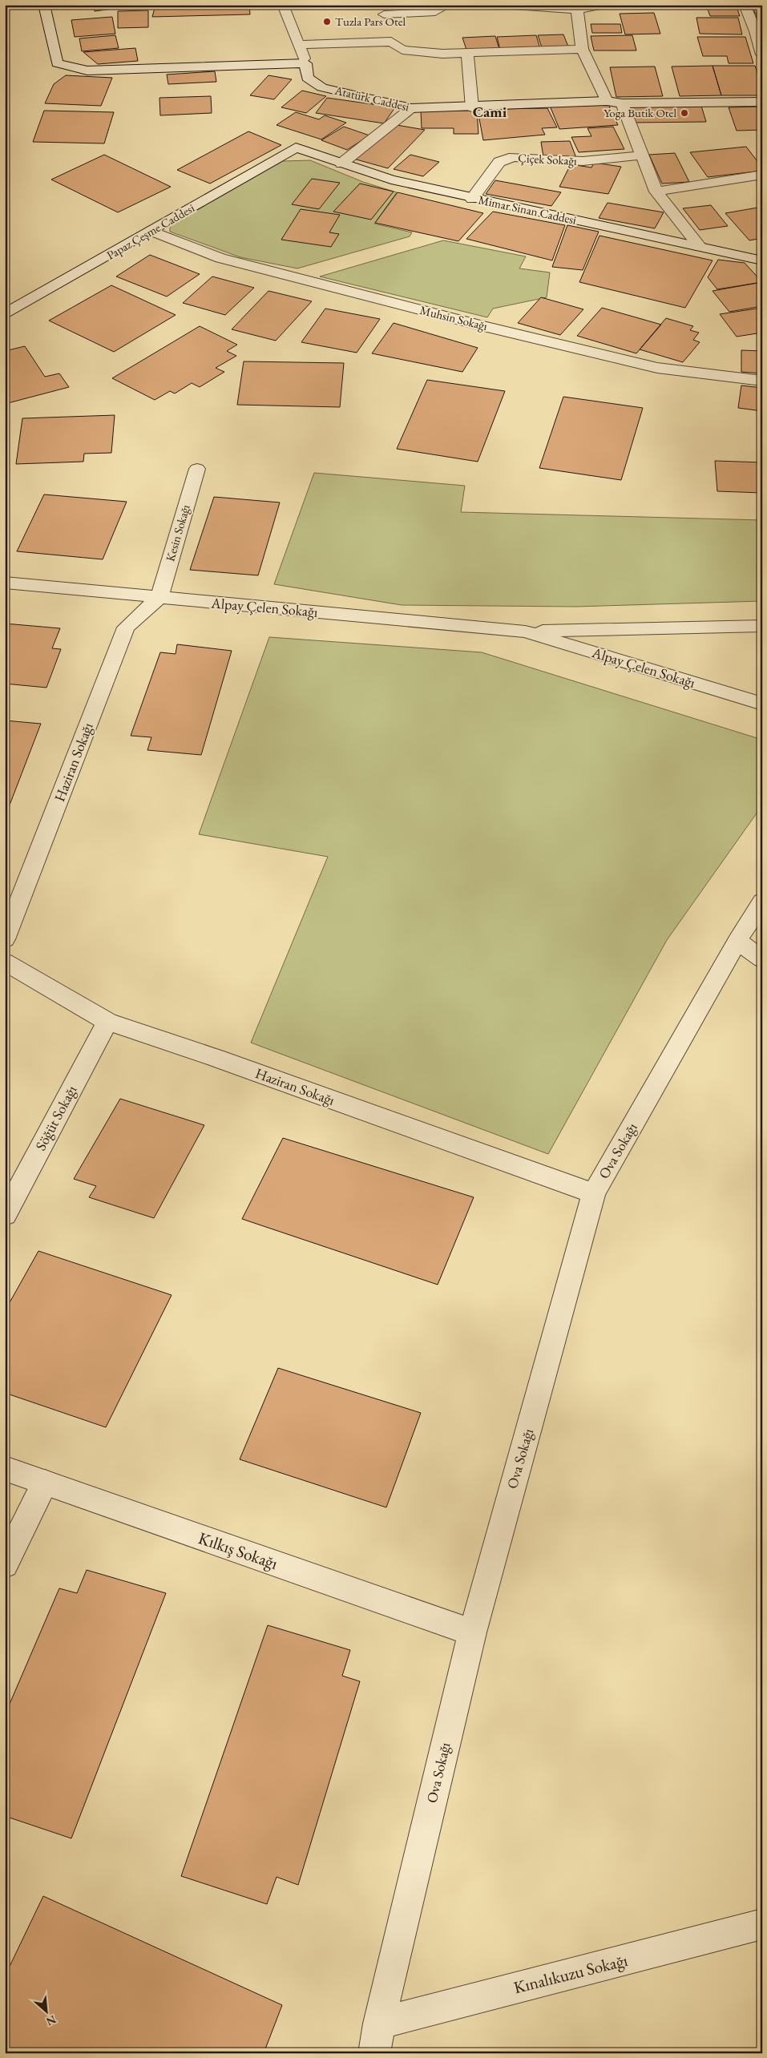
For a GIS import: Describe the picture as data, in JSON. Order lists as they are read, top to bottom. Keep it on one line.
{"streets":{"street":["Atatürk Caddesi","Çiçek Sokağı","Mimar Sinan Caddesi","Papaz Çeşme Caddesi","Muhsin Sokağı","Kesin Sokağı","Alpay Çelen Sokağı","Haziran Sokağı","Söğüt Sokağı","Ova Sokağı","Kılkış Sokağı","Kınalıkuzu Sokağı"]},"crossings":[["Çiçek Sokağı","Mimar Sinan Caddesi"],["Mimar Sinan Caddesi","Papaz Çeşme Caddesi"],["Papaz Çeşme Caddesi","Muhsin Sokağı"],["Kesin Sokağı","Alpay Çelen Sokağı"],["Kesin Sokağı","Haziran Sokağı"],["Alpay Çelen Sokağı","Haziran Sokağı"],["Haziran Sokağı","Söğüt Sokağı"],["Haziran Sokağı","Ova Sokağı"],["Ova Sokağı","Kılkış Sokağı"],["Ova Sokağı","Kınalıkuzu Sokağı"]],"districts":["Cami"],"places":["Tuzla Pars Otel","Yoga Butik Otel"],"north":"bottom right"}
